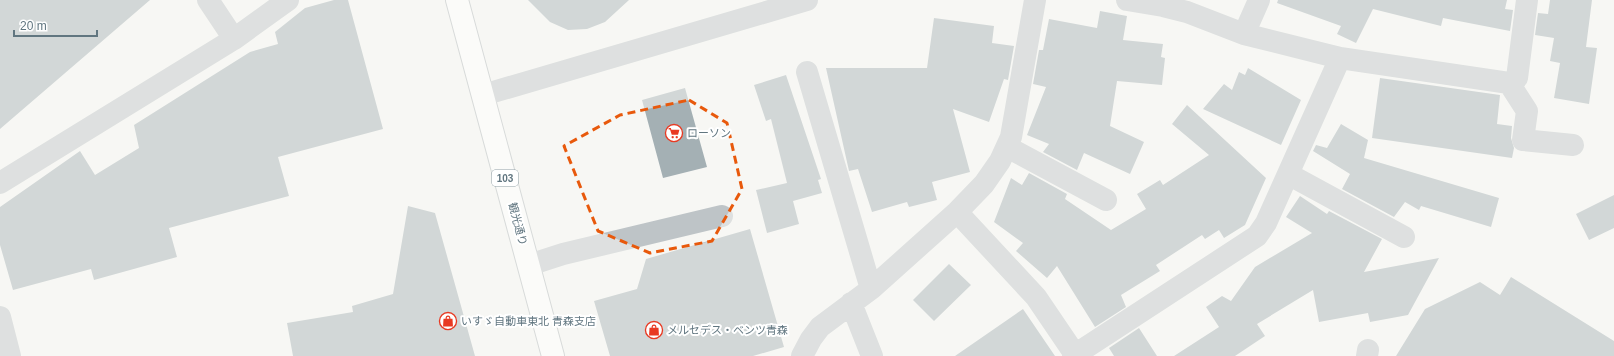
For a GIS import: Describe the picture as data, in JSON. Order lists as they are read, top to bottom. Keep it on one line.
{"streets":{"highway":["103","観光通り"]},"places":{"supermarket":["ローソン"],"shop":["いすゞ自動車東北 青森支店","メルセデス・ベンツ青森"]},"scale_bar":"20 m"}
